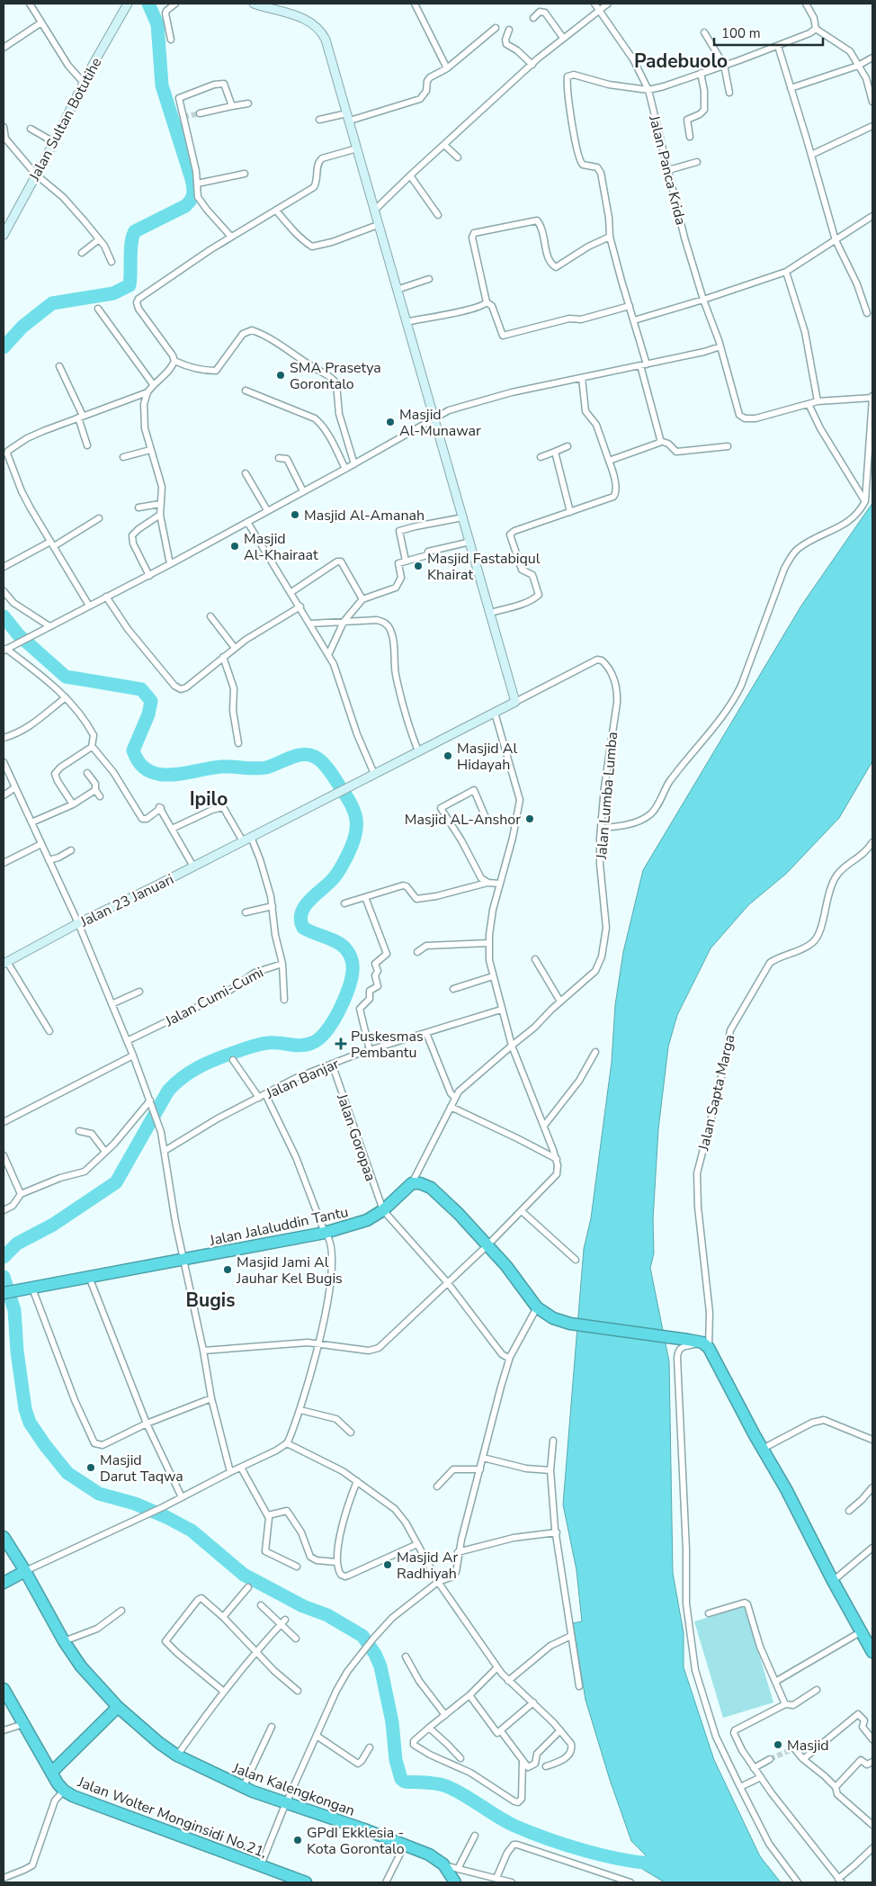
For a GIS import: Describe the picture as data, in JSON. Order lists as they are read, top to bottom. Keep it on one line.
{"streets":{"highway":["Jalan Jalaluddin Tantu","Jalan Kalengkongan","Jalan Wolter Monginsidi No.21,"],"street":["Jalan Sultan Botutihe","Jalan Panca Krida","Jalan Lumba Lumba","Jalan 23 Januari","Jalan Cumi-Cumi","Jalan Banjar","Jalan Sapta Marga","Jalan Goropaa"]},"crossings":[["Jalan Lumba Lumba","Jalan 23 Januari"],["Jalan Lumba Lumba","Jalan Jalaluddin Tantu"],["Jalan 23 Januari","Jalan Cumi-Cumi"],["Jalan Banjar","Jalan Goropaa"],["Jalan Goropaa","Jalan Jalaluddin Tantu"]],"districts":["Padebuolo","Ipilo","Bugis"],"places":{"other":["SMA Prasetya Gorontalo","Masjid Al-Munawar","Masjid Al-Amanah","Masjid Al-Khairaat","Masjid Fastabiqul Khairat","Masjid Al Hidayah","Masjid AL-Anshor","Masjid Jami Al Jauhar Kel Bugis","Masjid Darut Taqwa","Masjid Ar Radhiyah","Masjid","GPdI Ekklesia - Kota Gorontalo"],"health":["Puskesmas Pembantu"]},"scale_bar":"100 m"}
